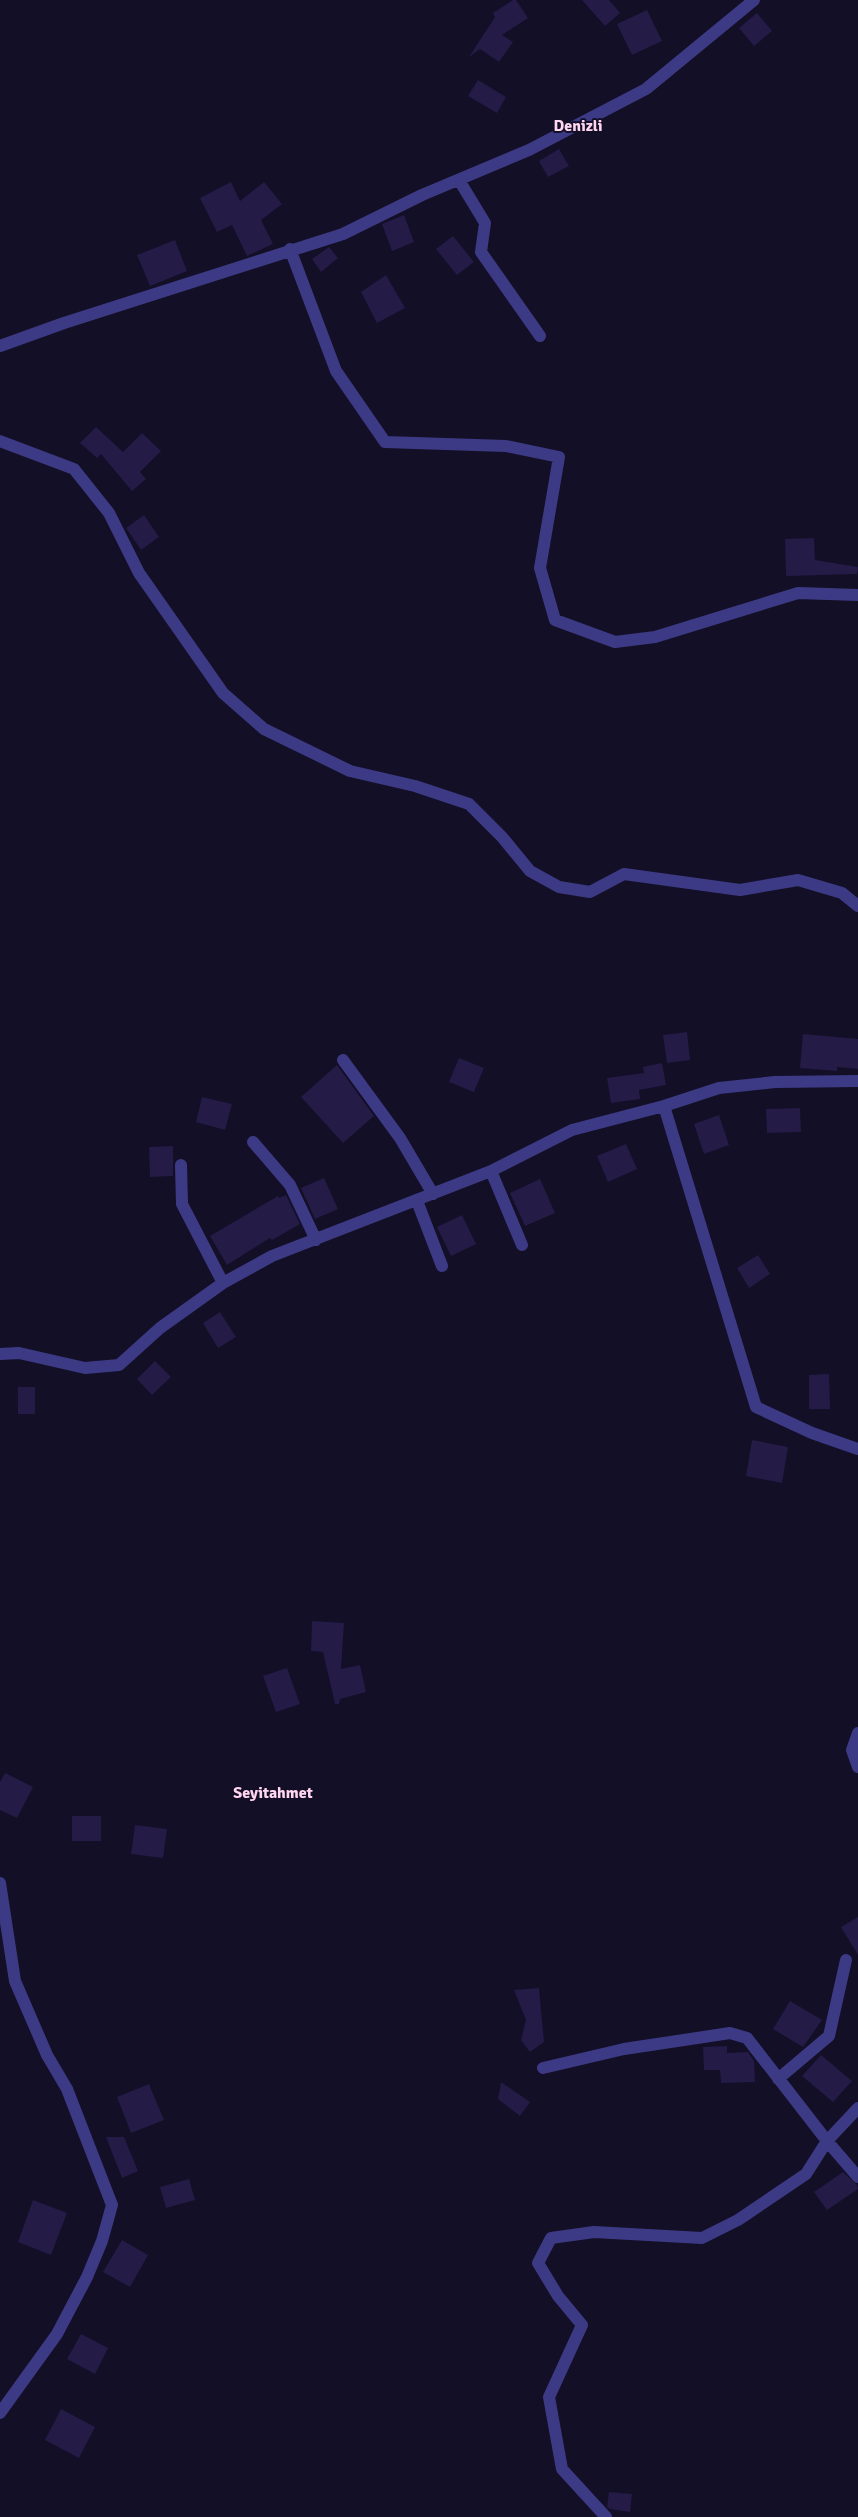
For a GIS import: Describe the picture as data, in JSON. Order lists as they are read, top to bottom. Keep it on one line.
{"districts":["Denizli","Seyitahmet"]}
